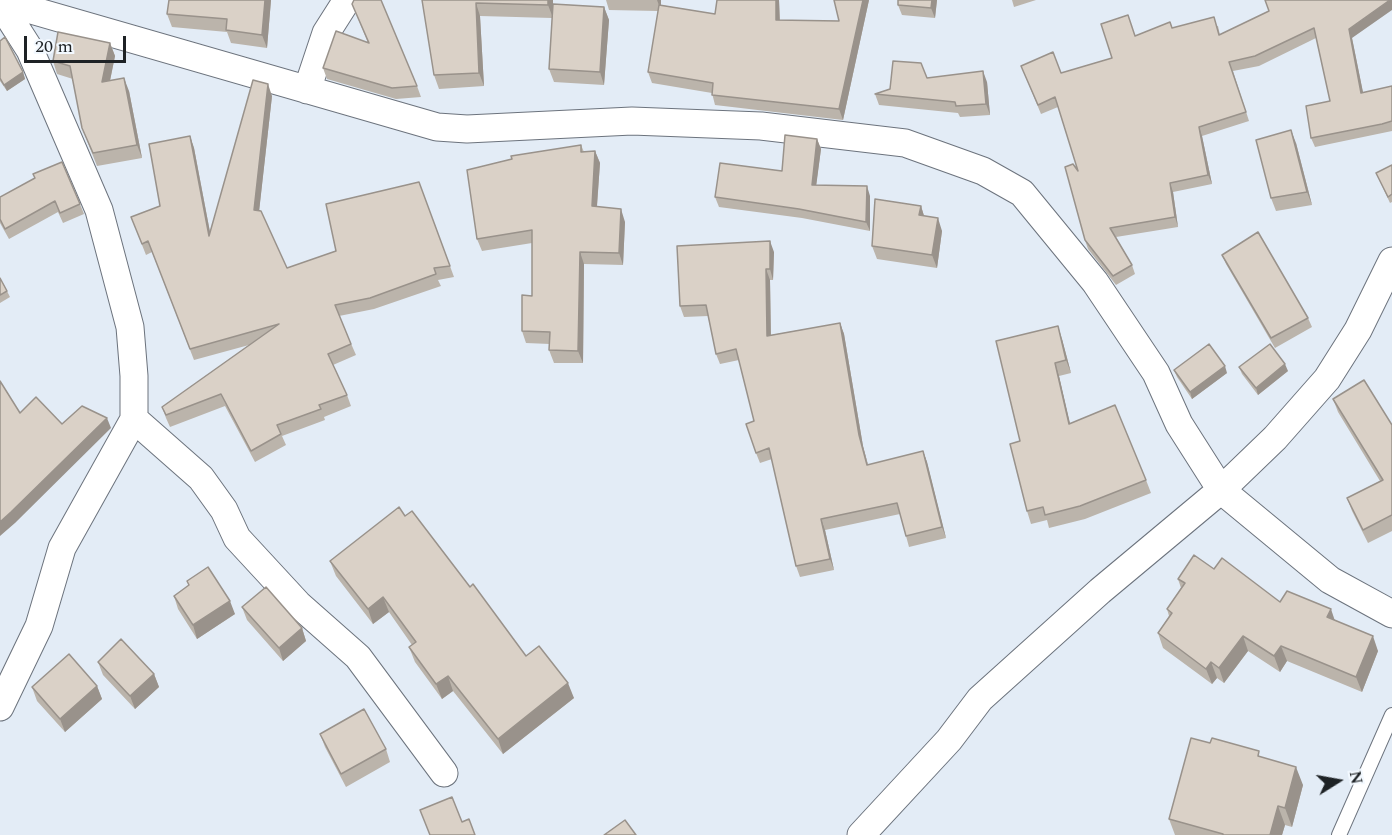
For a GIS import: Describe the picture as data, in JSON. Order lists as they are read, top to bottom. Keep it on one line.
{"scale_bar":"20 m","north":"right"}
